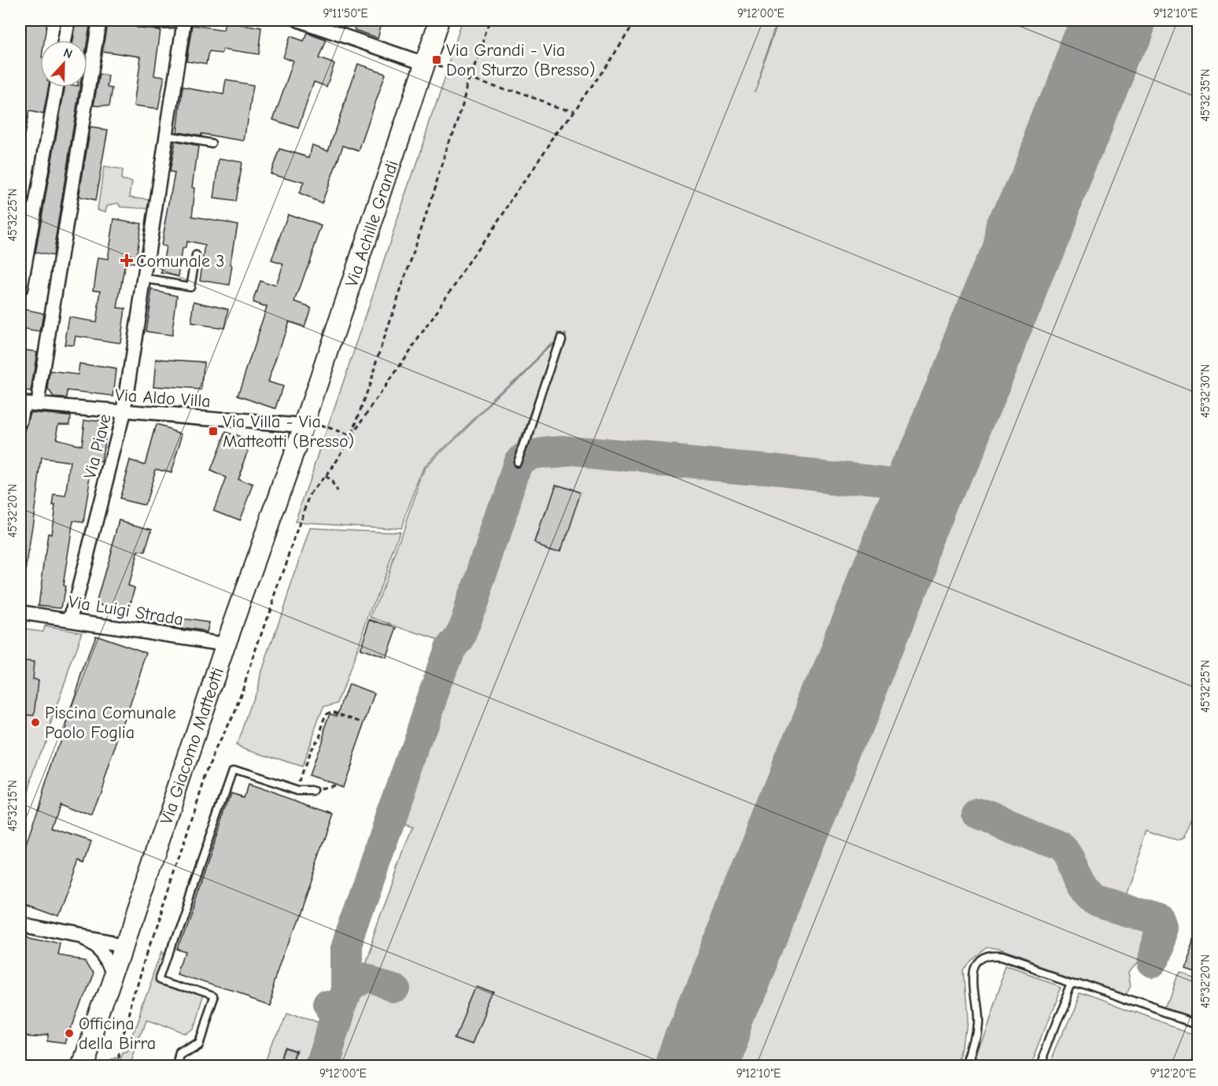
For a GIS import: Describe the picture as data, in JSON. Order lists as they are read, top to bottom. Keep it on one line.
{"streets":{"street":["Via Achille Grandi","Via Aldo Villa","Via Piave","Via Luigi Strada","Via Giacomo Matteotti"]},"crossings":[["Via Achille Grandi","Via Aldo Villa"],["Via Achille Grandi","Via Giacomo Matteotti"],["Via Aldo Villa","Via Piave"],["Via Aldo Villa","Via Giacomo Matteotti"],["Via Piave","Via Luigi Strada"],["Via Luigi Strada","Via Giacomo Matteotti"]],"places":{"transit":["Via Grandi - Via Don Sturzo (Bresso)","Via Villa - Via Matteotti (Bresso)"],"health":["Comunale 3"],"other":["Piscina Comunale Paolo Foglia","Officina della Birra"]},"north":"top","coordinates":["9°11'50\"E","9°12'00\"E","9°12'10\"E","45°32'35\"N","45°32'25\"N","45°32'30\"N","45°32'20\"N","45°32'15\"N","9°12'20\"E"]}
